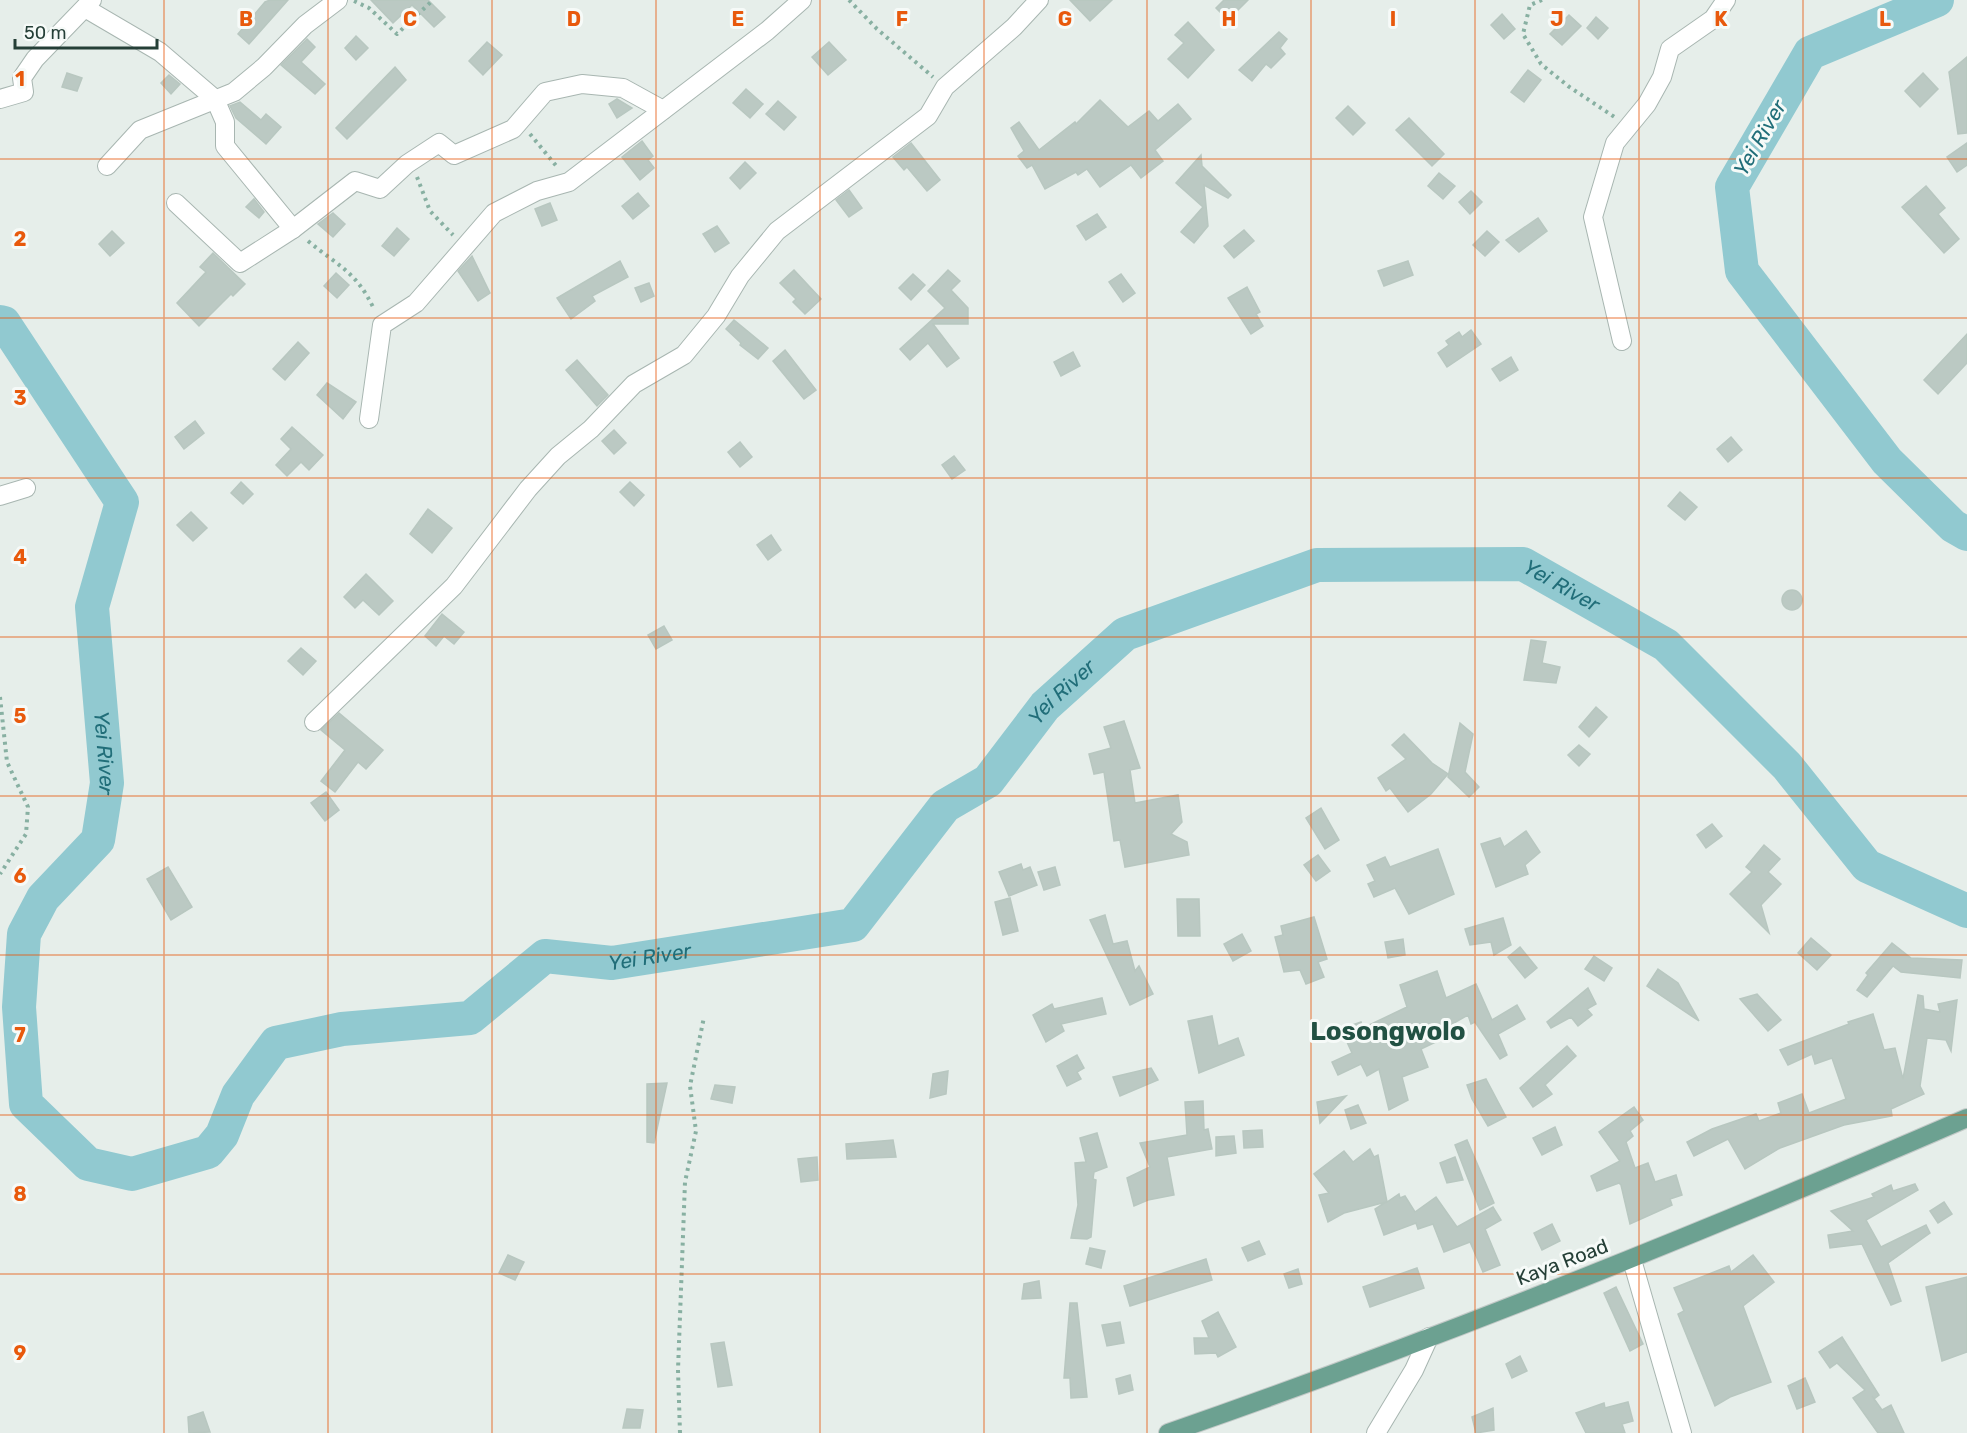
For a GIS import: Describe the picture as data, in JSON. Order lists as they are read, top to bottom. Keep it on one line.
{"streets":{"main road":["Kaya Road"]},"districts":["Losongwolo"],"water":["Yei River"],"scale_bar":"50 m","grid":{"columns":["B","C","D","E","F","G","H","I","J","K","L"],"rows":["1","2","3","4","5","6","7","8","9"]}}
